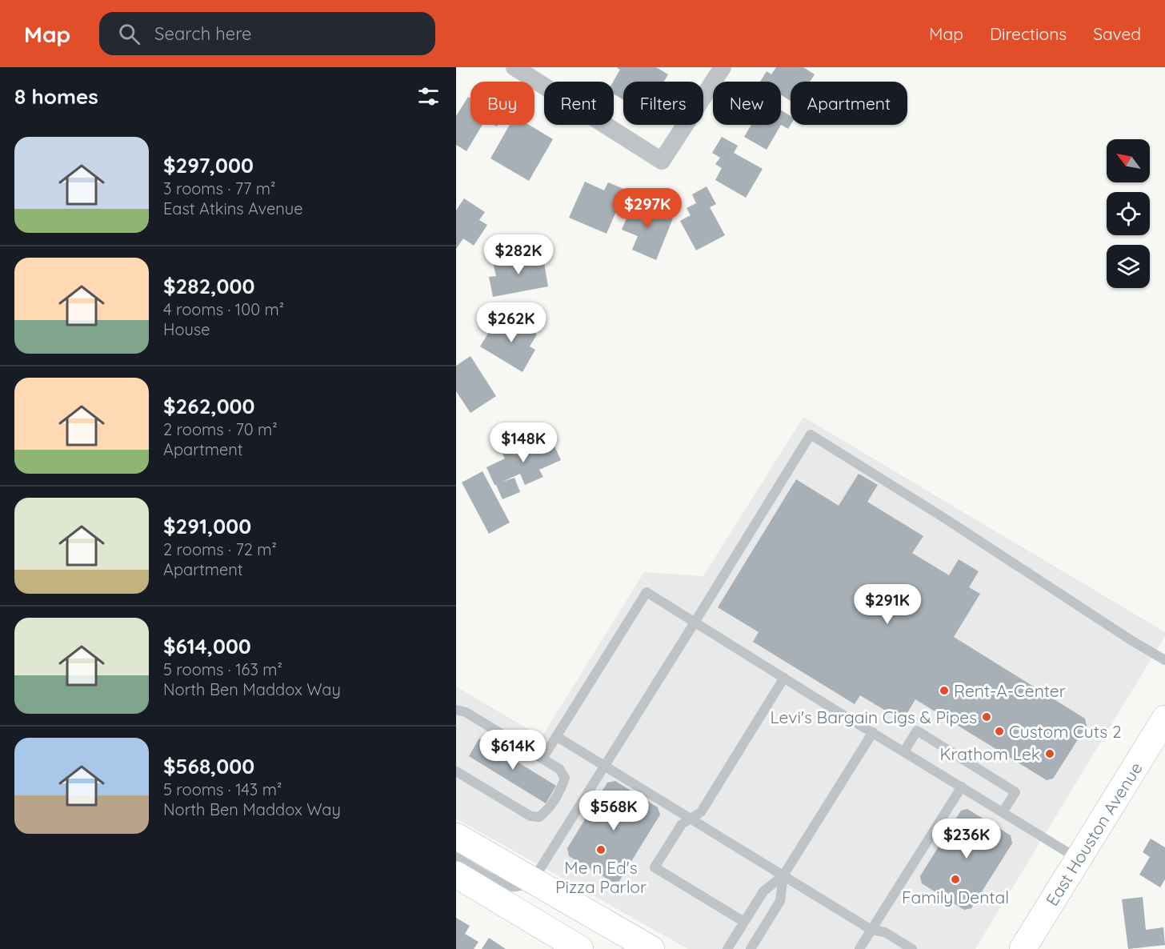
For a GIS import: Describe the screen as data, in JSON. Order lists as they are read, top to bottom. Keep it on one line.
{"streets":{"main road":["East Houston Avenue"]},"places":["Rent-A-Center","Levi's Bargain Cigs & Pipes","Custom Cuts 2","Krathom Lek","Me n Ed's Pizza Parlor","Family Dental"],"north":"top left","page":{"header":"Map","search":"Search here","nav":["Map","Directions","Saved"],"heading":"8 homes","chip":["Buy","Rent","Filters","New","Apartment"],"list":[{"name":"$297,000","note":"3 rooms · 77 m² · East Atkins Avenue"},{"name":"$282,000","note":"4 rooms · 100 m² · House"},{"name":"$262,000","note":"2 rooms · 70 m² · Apartment"},{"name":"$291,000","note":"2 rooms · 72 m² · Apartment"},{"name":"$614,000","note":"5 rooms · 163 m² · North Ben Maddox Way"},{"name":"$568,000","note":"5 rooms · 143 m² · North Ben Maddox Way"}],"price":["$297K","$282K","$262K","$148K","$291K","$614K","$568K","$236K"]}}
